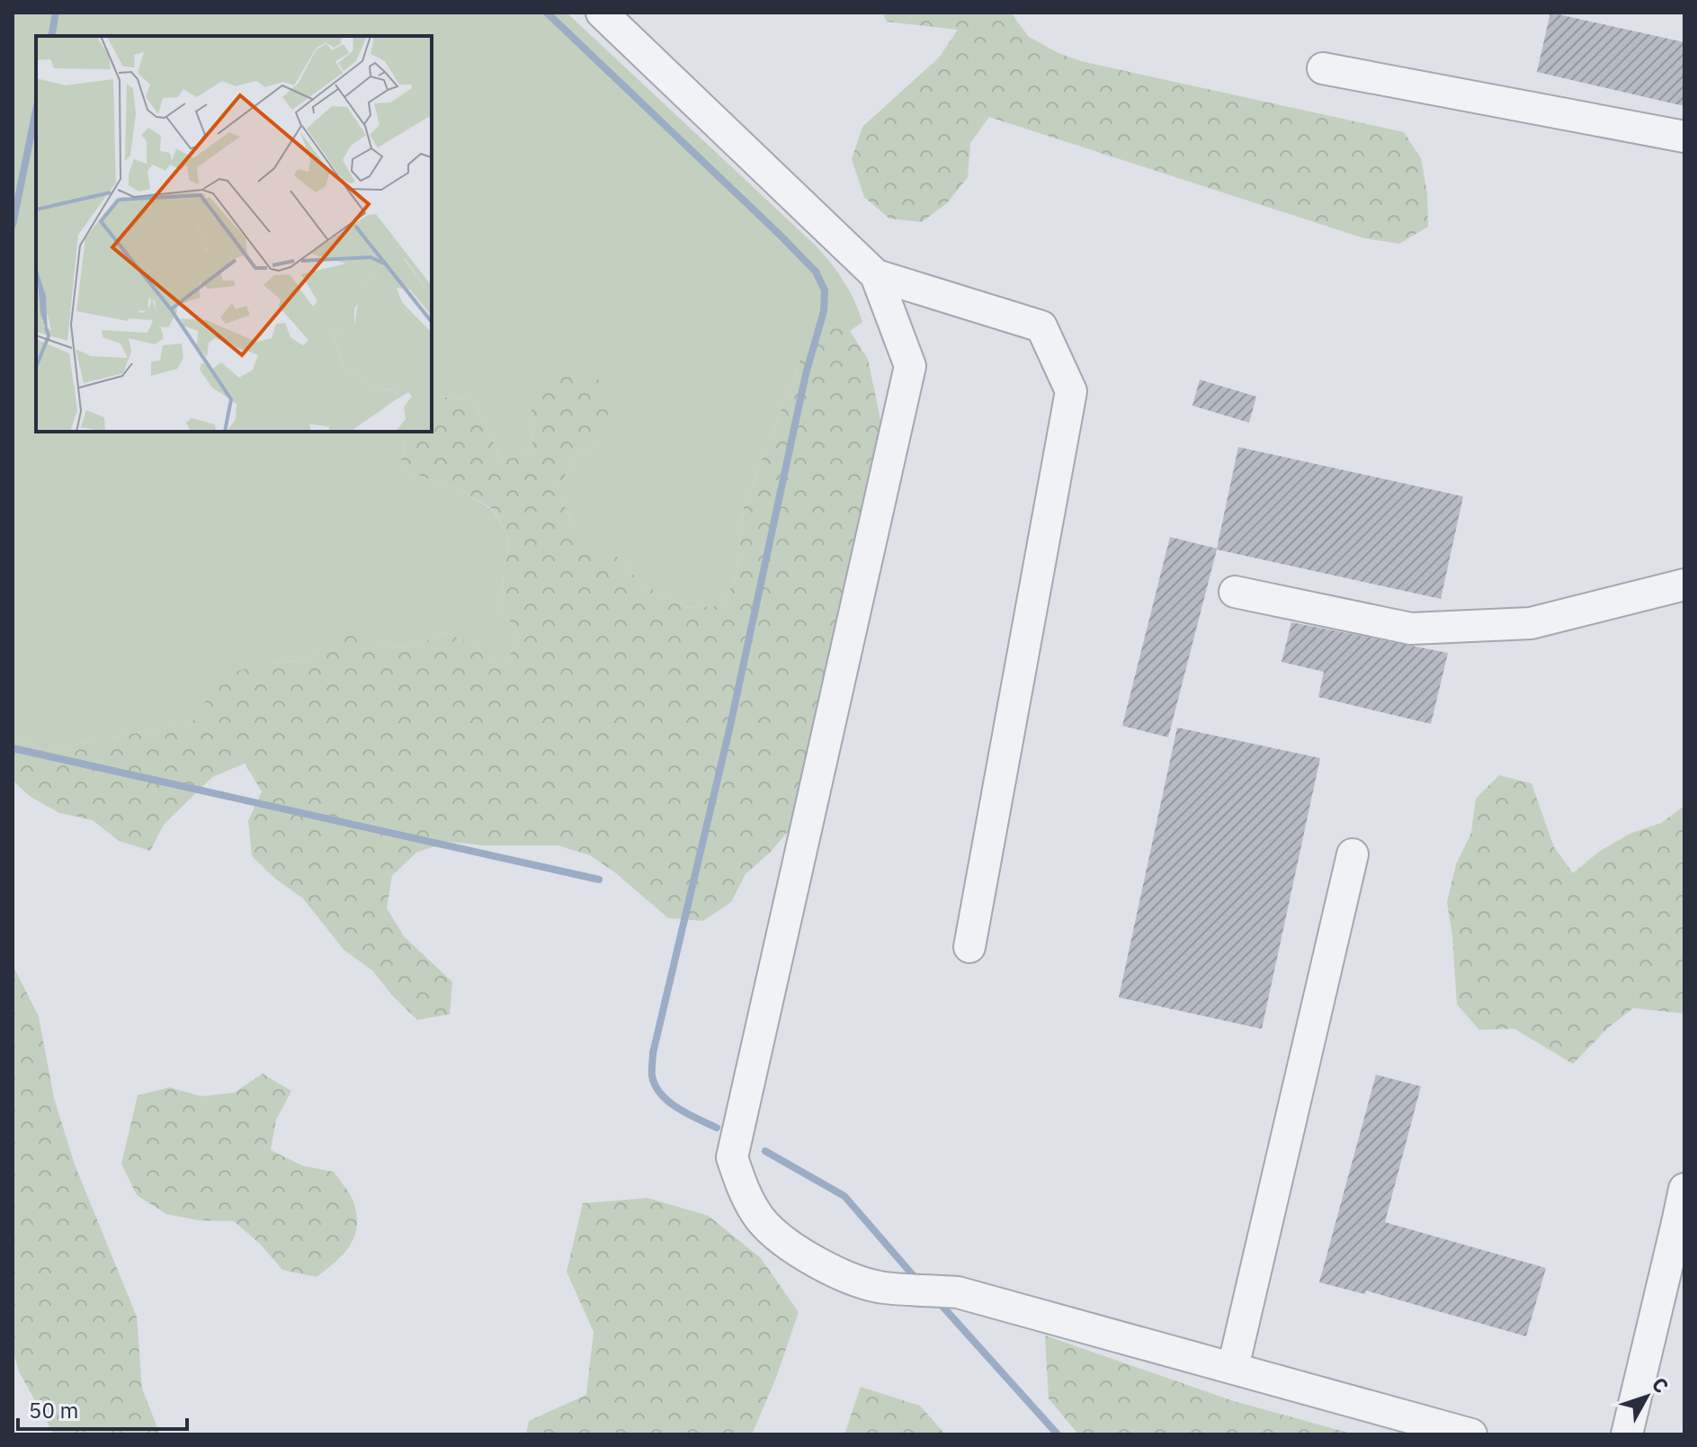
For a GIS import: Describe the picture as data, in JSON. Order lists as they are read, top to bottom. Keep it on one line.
{"scale_bar":"50 m","north":"top right"}
